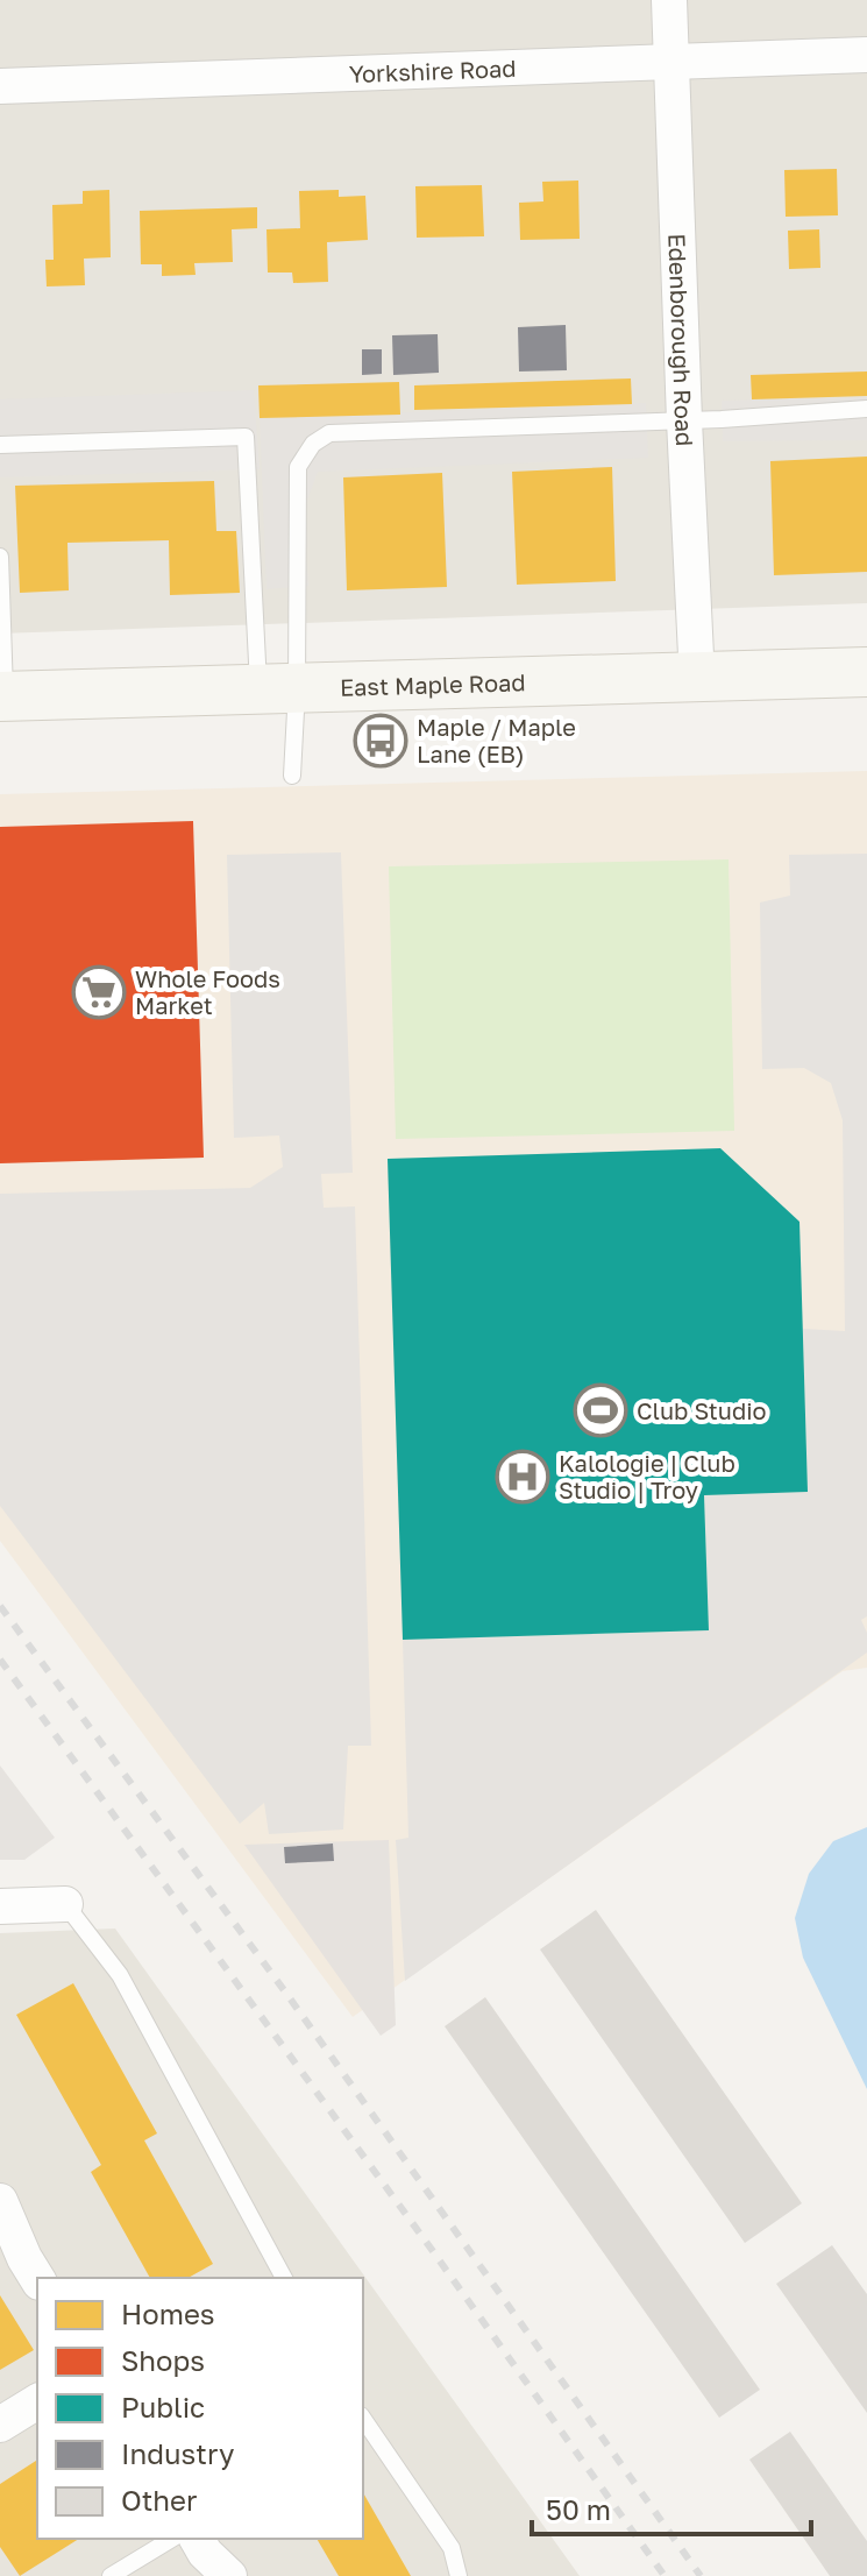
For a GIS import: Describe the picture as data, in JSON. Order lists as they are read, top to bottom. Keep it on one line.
{"streets":{"main road":["East Maple Road"],"street":["Yorkshire Road","Edenborough Road"]},"crossings":[["Yorkshire Road","Edenborough Road"],["Edenborough Road","East Maple Road"]],"places":{"bus stop":["Maple / Maple Lane (EB)"],"supermarket":["Whole Foods Market"],"sports":["Club Studio"],"hospital":["Kalologie | Club Studio | Troy"]},"legend":["Homes","Shops","Public","Industry","Other"],"scale_bar":"50 m"}
